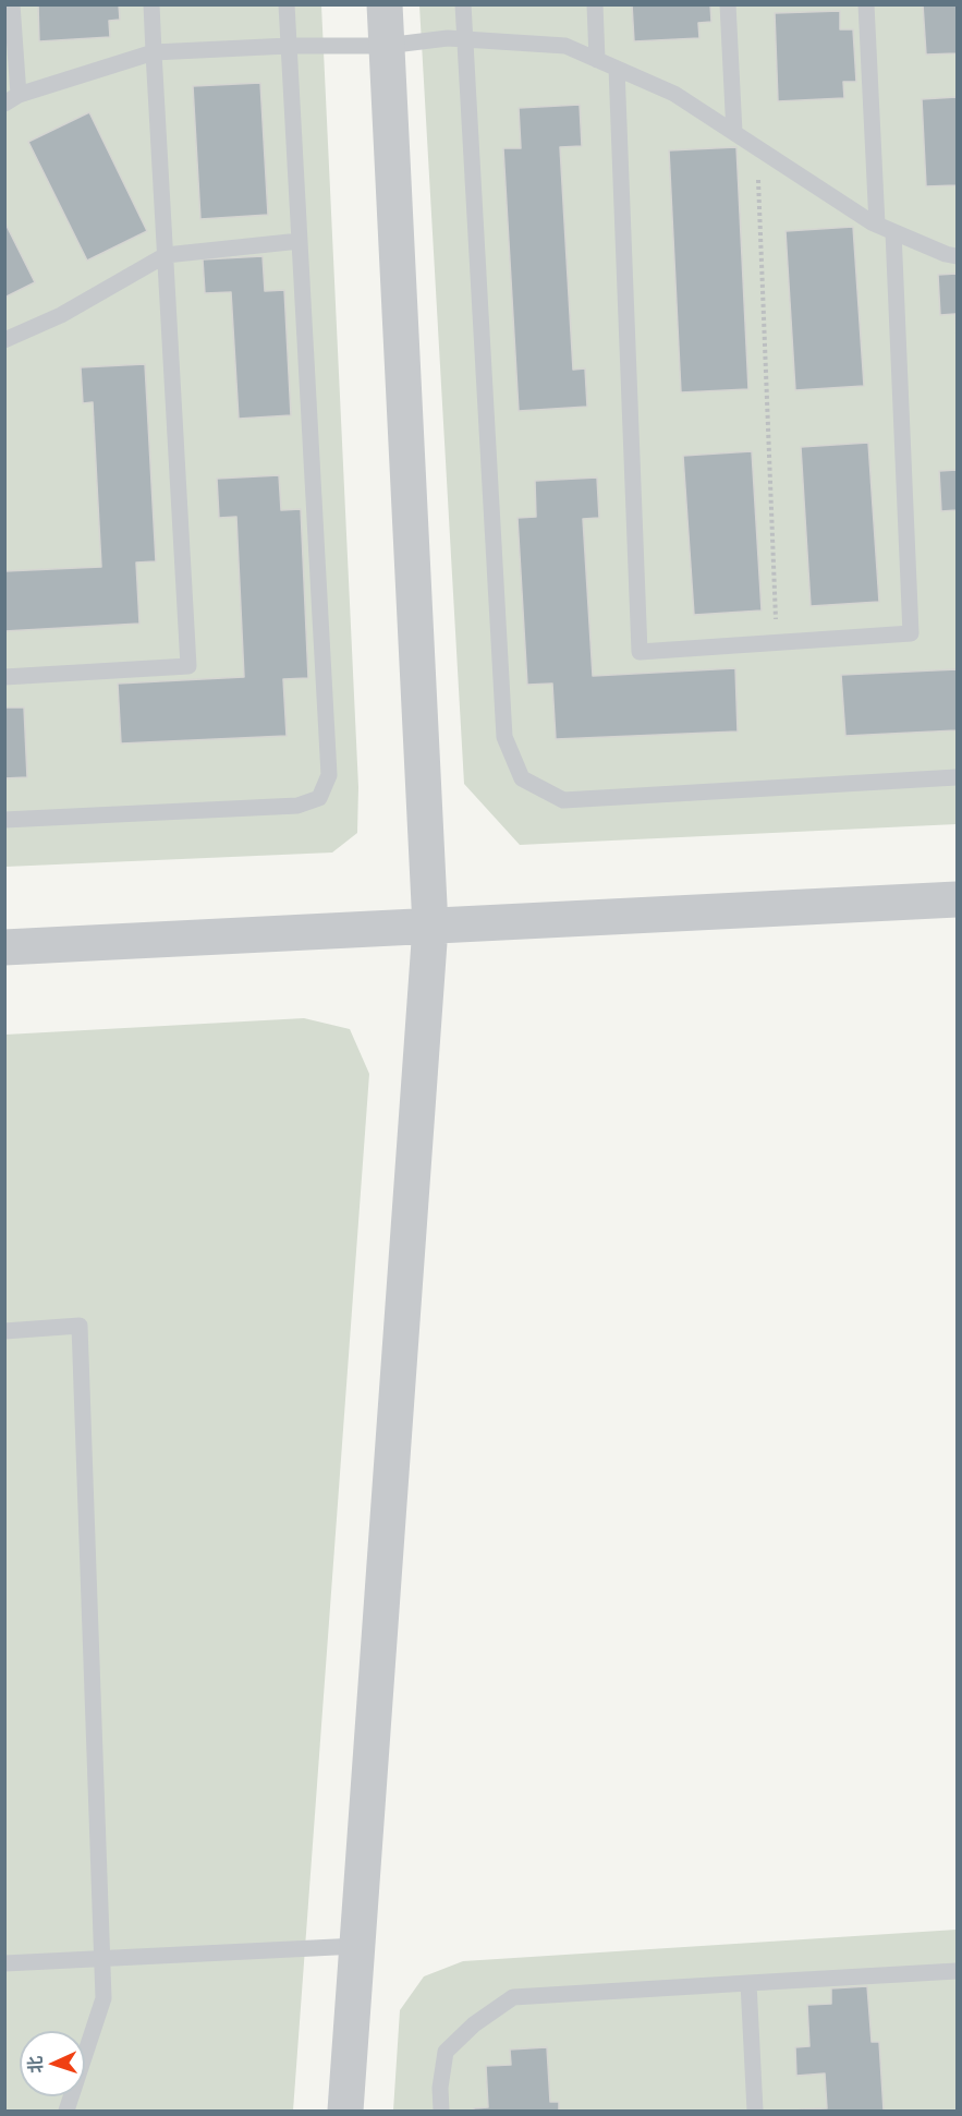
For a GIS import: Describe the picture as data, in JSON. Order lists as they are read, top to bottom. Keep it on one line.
{"north":"left"}
